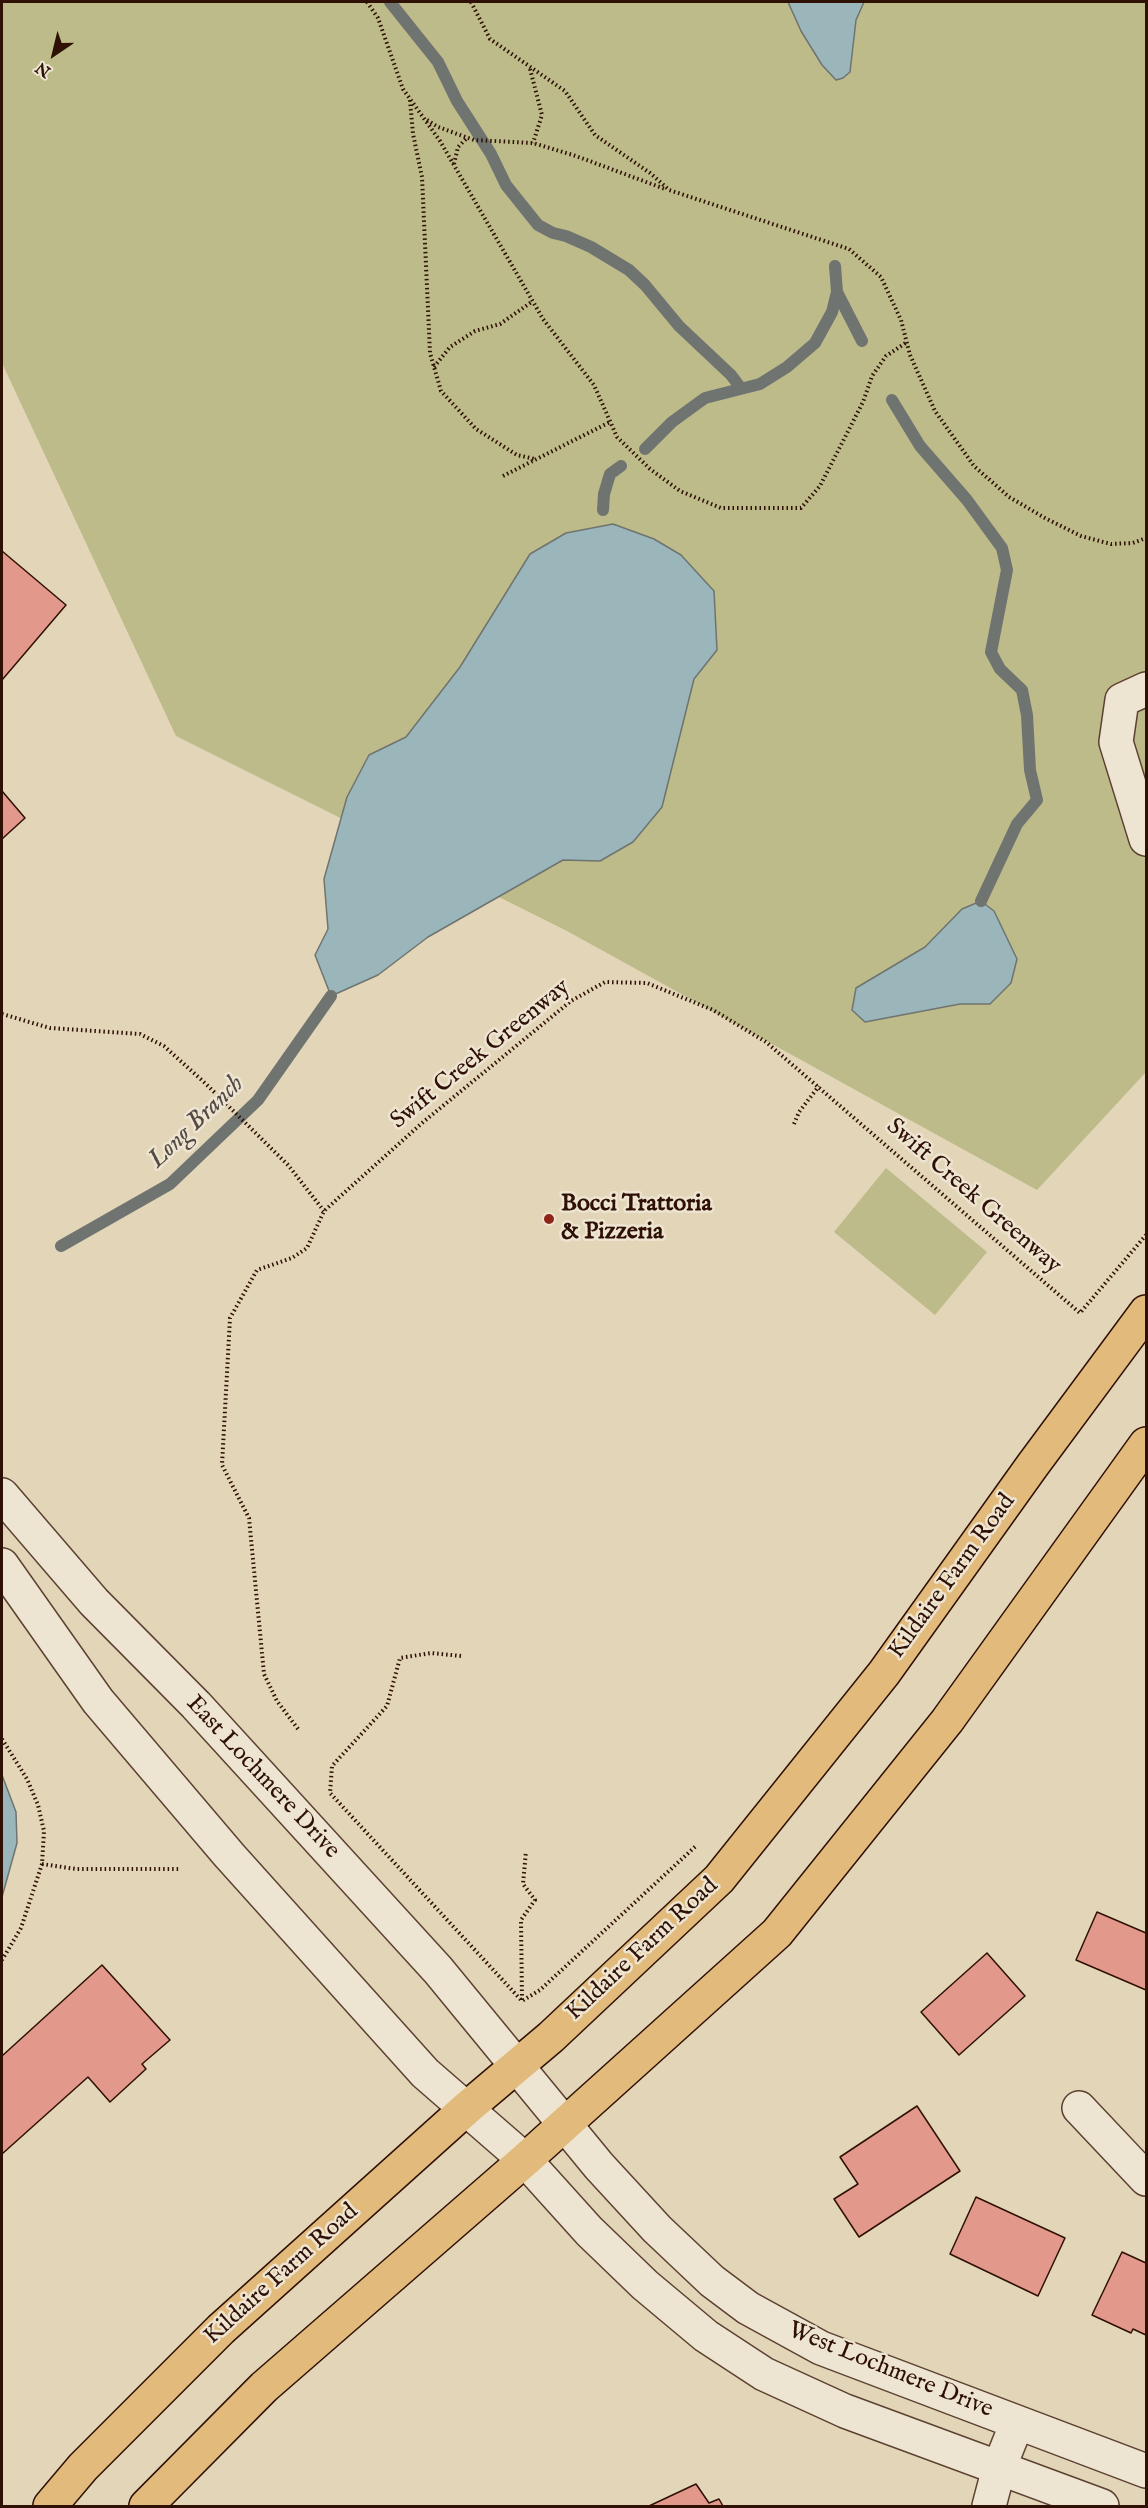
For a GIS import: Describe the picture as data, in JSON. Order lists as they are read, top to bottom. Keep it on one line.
{"streets":{"main road":["Kildaire Farm Road"],"street":["East Lochmere Drive","West Lochmere Drive"],"path":["Swift Creek Greenway"]},"crossings":[["Kildaire Farm Road","East Lochmere Drive"],["Kildaire Farm Road","West Lochmere Drive"],["East Lochmere Drive","West Lochmere Drive"]],"water":["Long Branch"],"places":["Bocci Trattoria & Pizzeria"],"north":"bottom left"}
